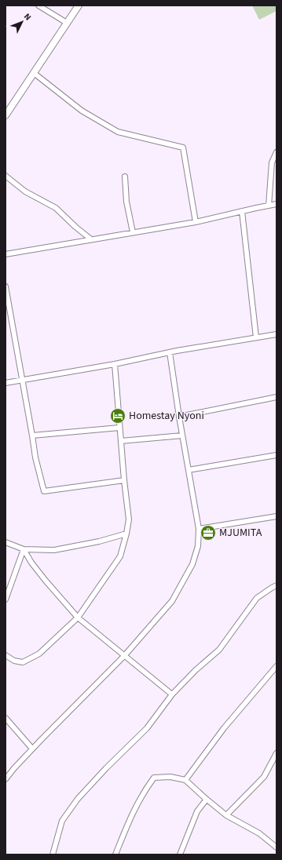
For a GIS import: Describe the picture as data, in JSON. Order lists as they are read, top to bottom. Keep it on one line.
{"places":{"hotel":["Homestay Nyoni"],"office":["MJUMITA"]},"north":"top right"}
